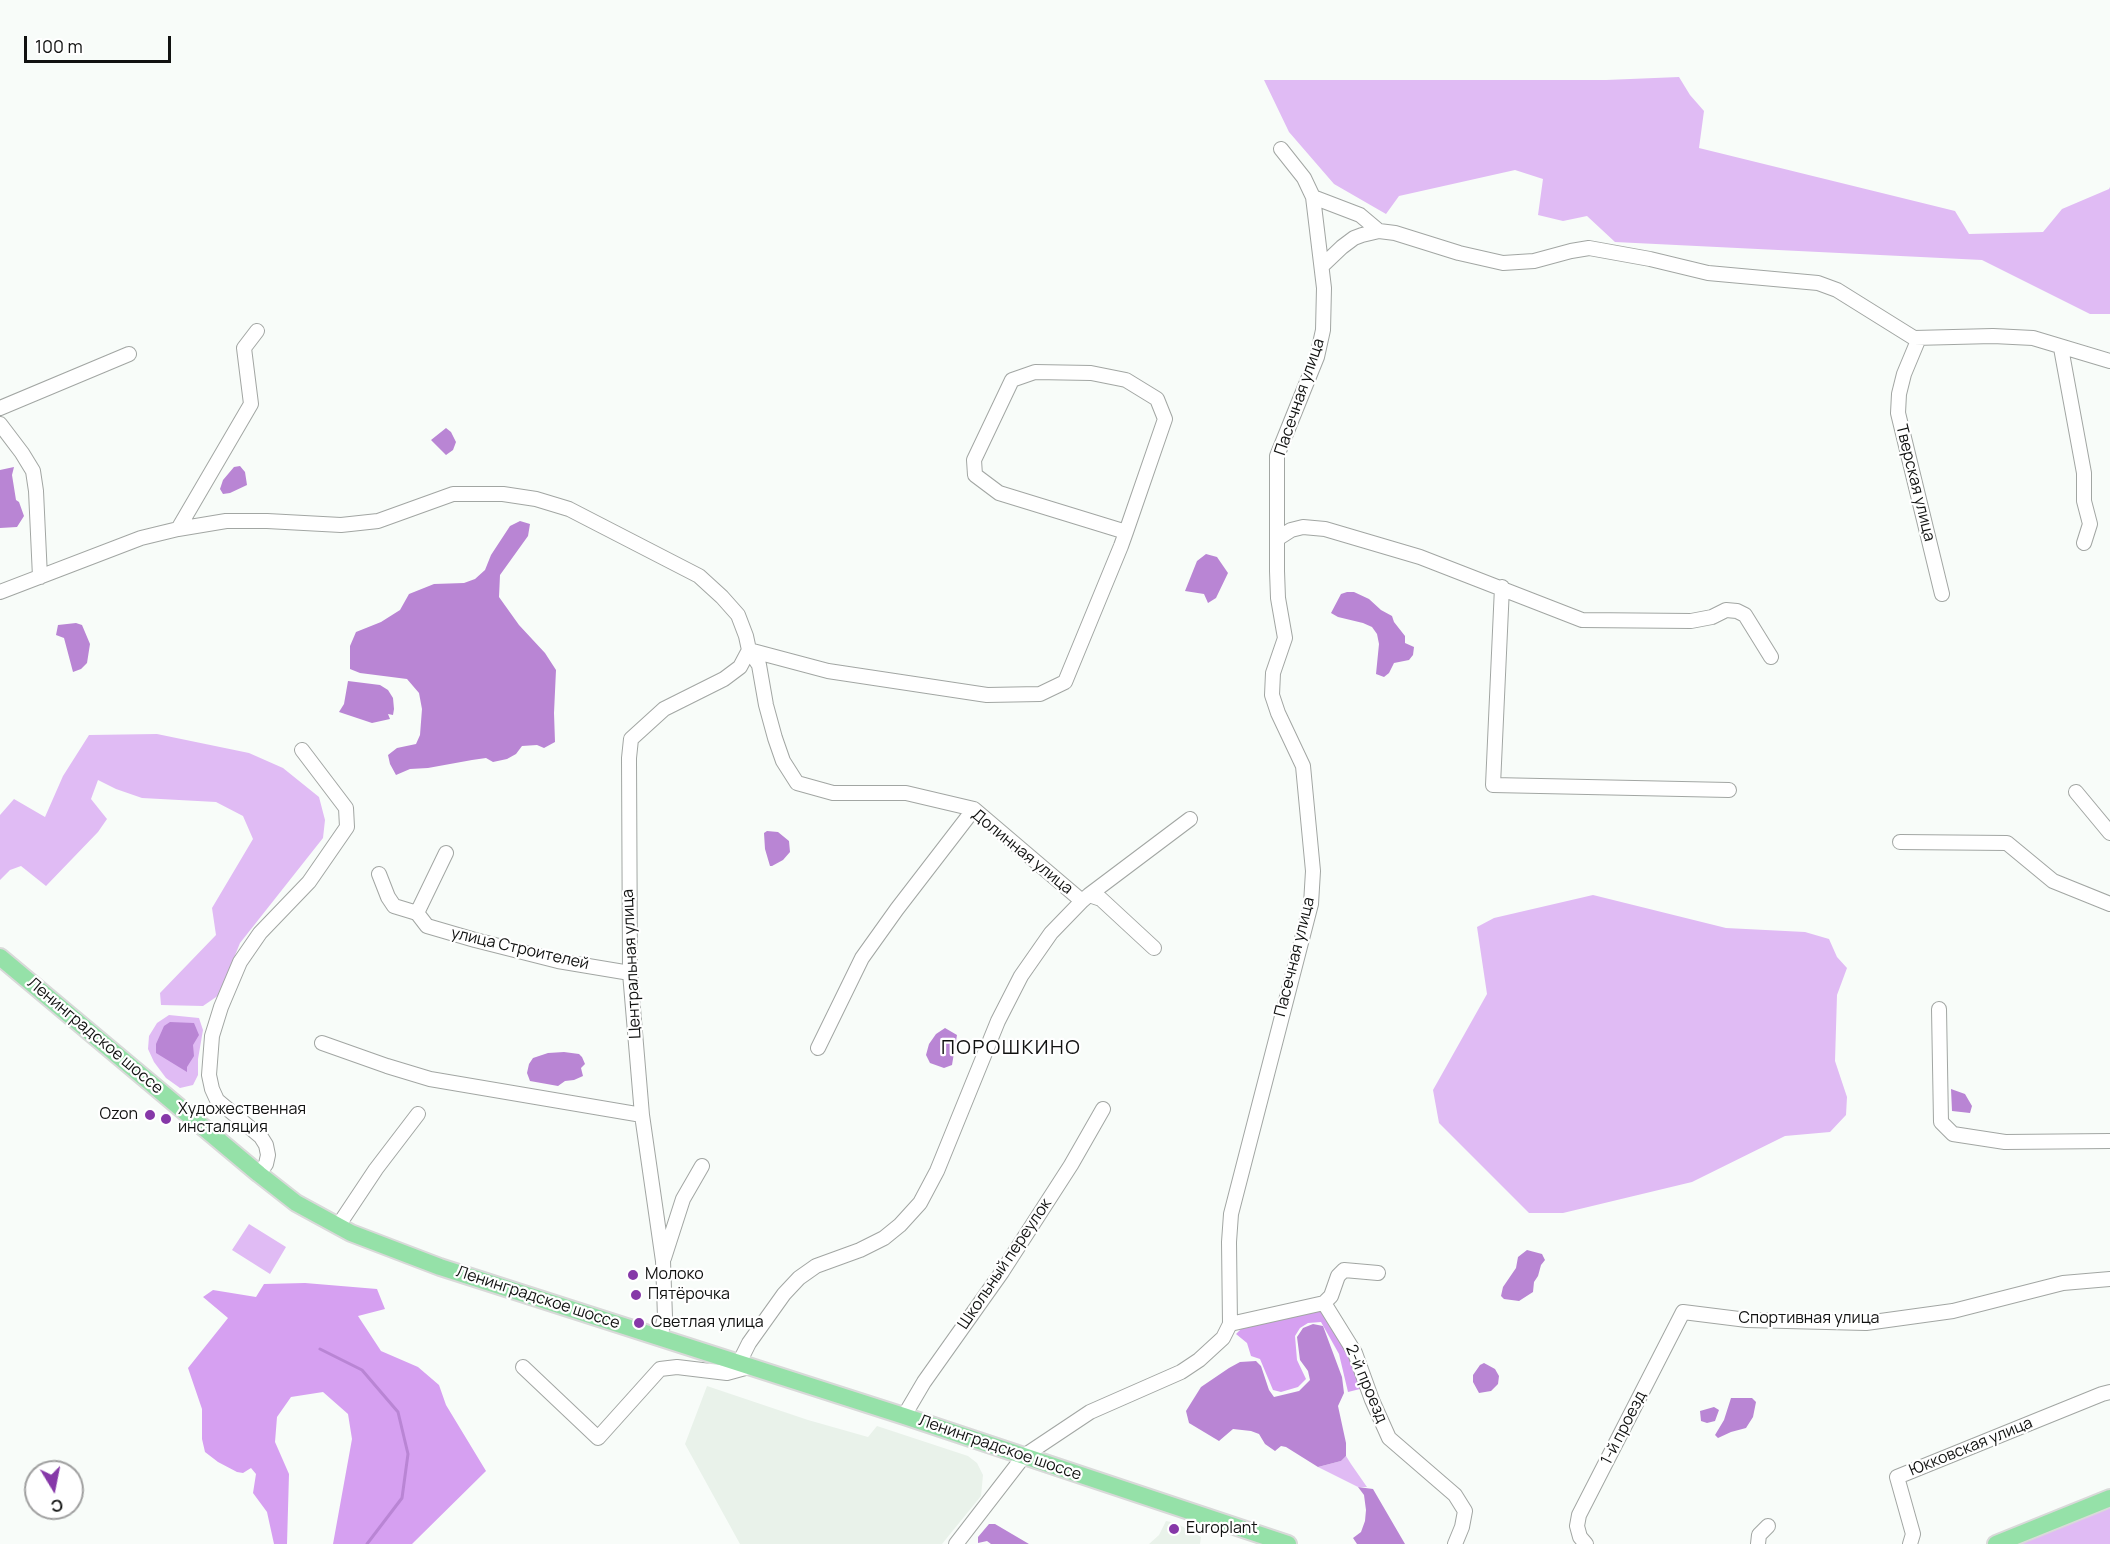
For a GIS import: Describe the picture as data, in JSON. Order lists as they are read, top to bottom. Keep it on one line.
{"streets":{"main road":["Ленинградское шоссе"],"street":["Пасечная улица","Тверская улица","Долинная улица","улица Строителей","Центральная улица","Школьный переулок","Спортивная улица","2-й проезд","1-й проезд","Юкковская улица"]},"crossings":[["Долинная улица","Центральная улица"],["улица Строителей","Центральная улица"],["Центральная улица","Ленинградское шоссе"],["Ленинградское шоссе","Школьный переулок"],["Спортивная улица","1-й проезд"]],"districts":["ПОРОШКИНО"],"places":["Ozon","Художественная инсталяция","Молоко","Пятёрочка","Светлая улица","Europlant"],"scale_bar":"100 m","north":"bottom"}
